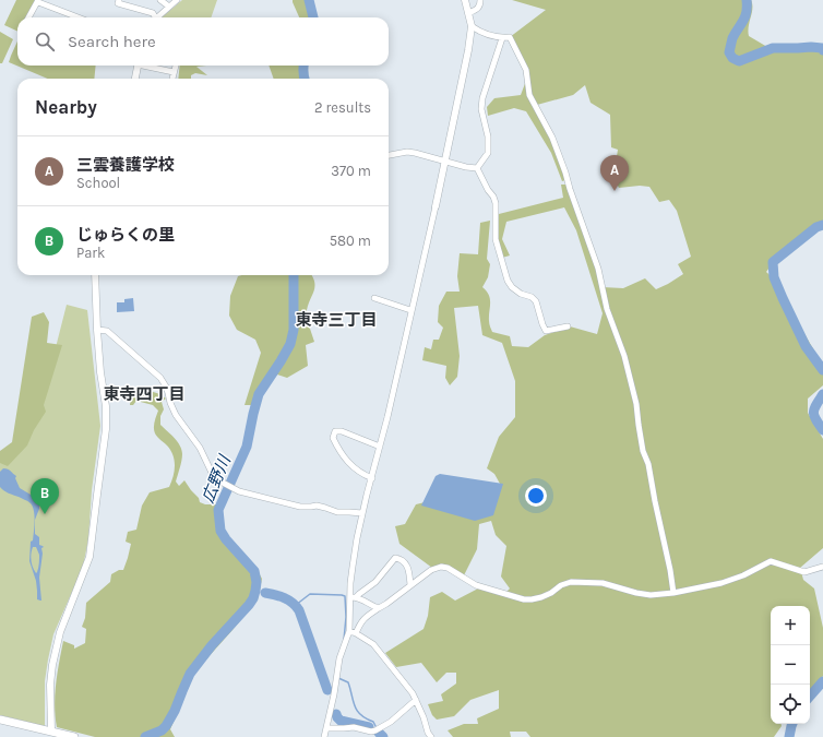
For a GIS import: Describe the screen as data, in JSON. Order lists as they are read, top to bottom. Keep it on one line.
{"districts":["東寺三丁目","東寺四丁目"],"water":["広野川"],"page":{"search":"Search here","heading":["Nearby","2 results"],"list":[{"mark":"A","name":"三雲養護学校","note":"School","value":"370 m"},{"mark":"B","name":"じゅらくの里","note":"Park","value":"580 m"}],"pins":["A","B"],"map_buttons":["+","−"]}}
